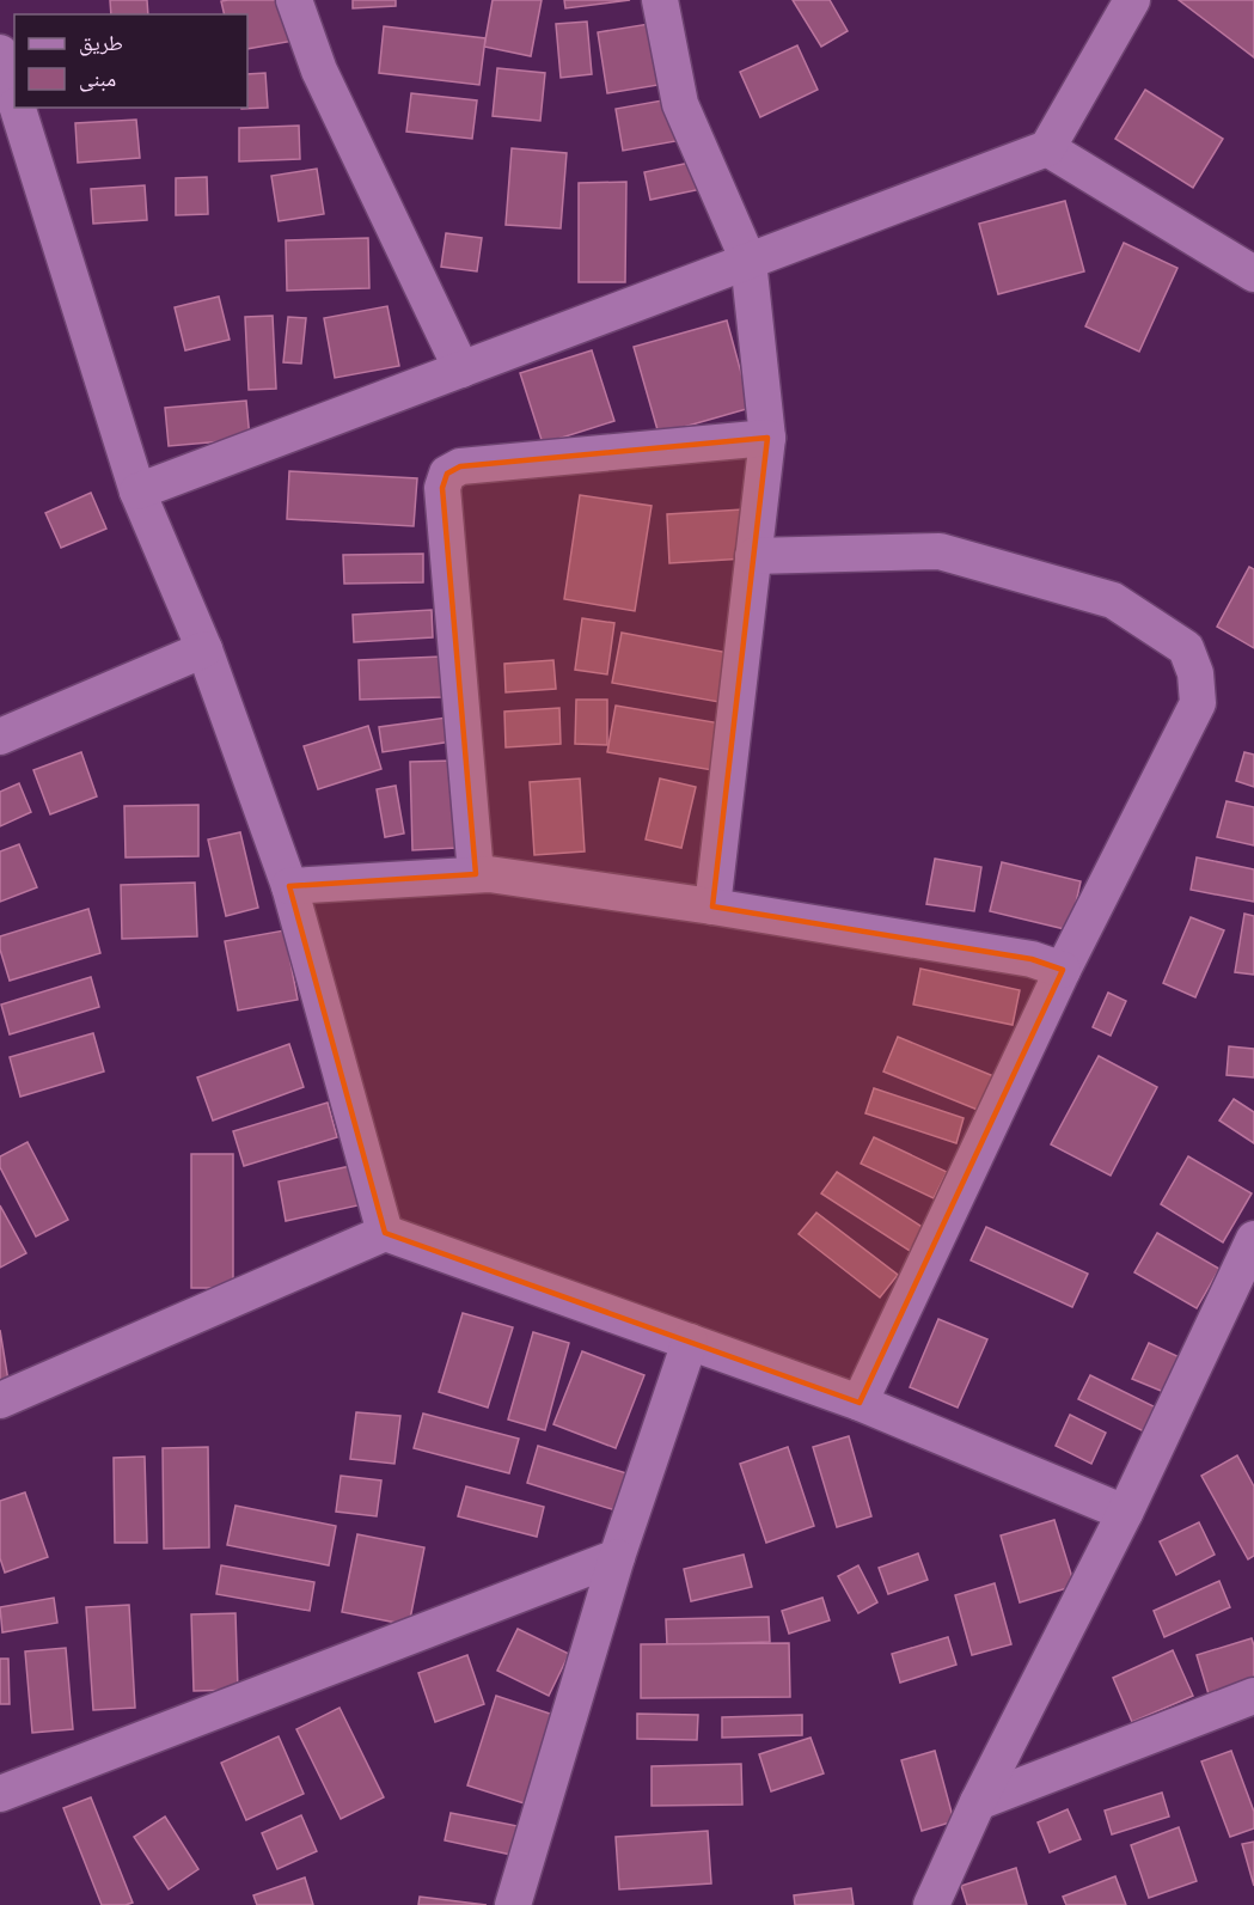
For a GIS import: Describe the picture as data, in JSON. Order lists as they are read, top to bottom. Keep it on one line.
{"legend":["طريق","مبنى"]}
